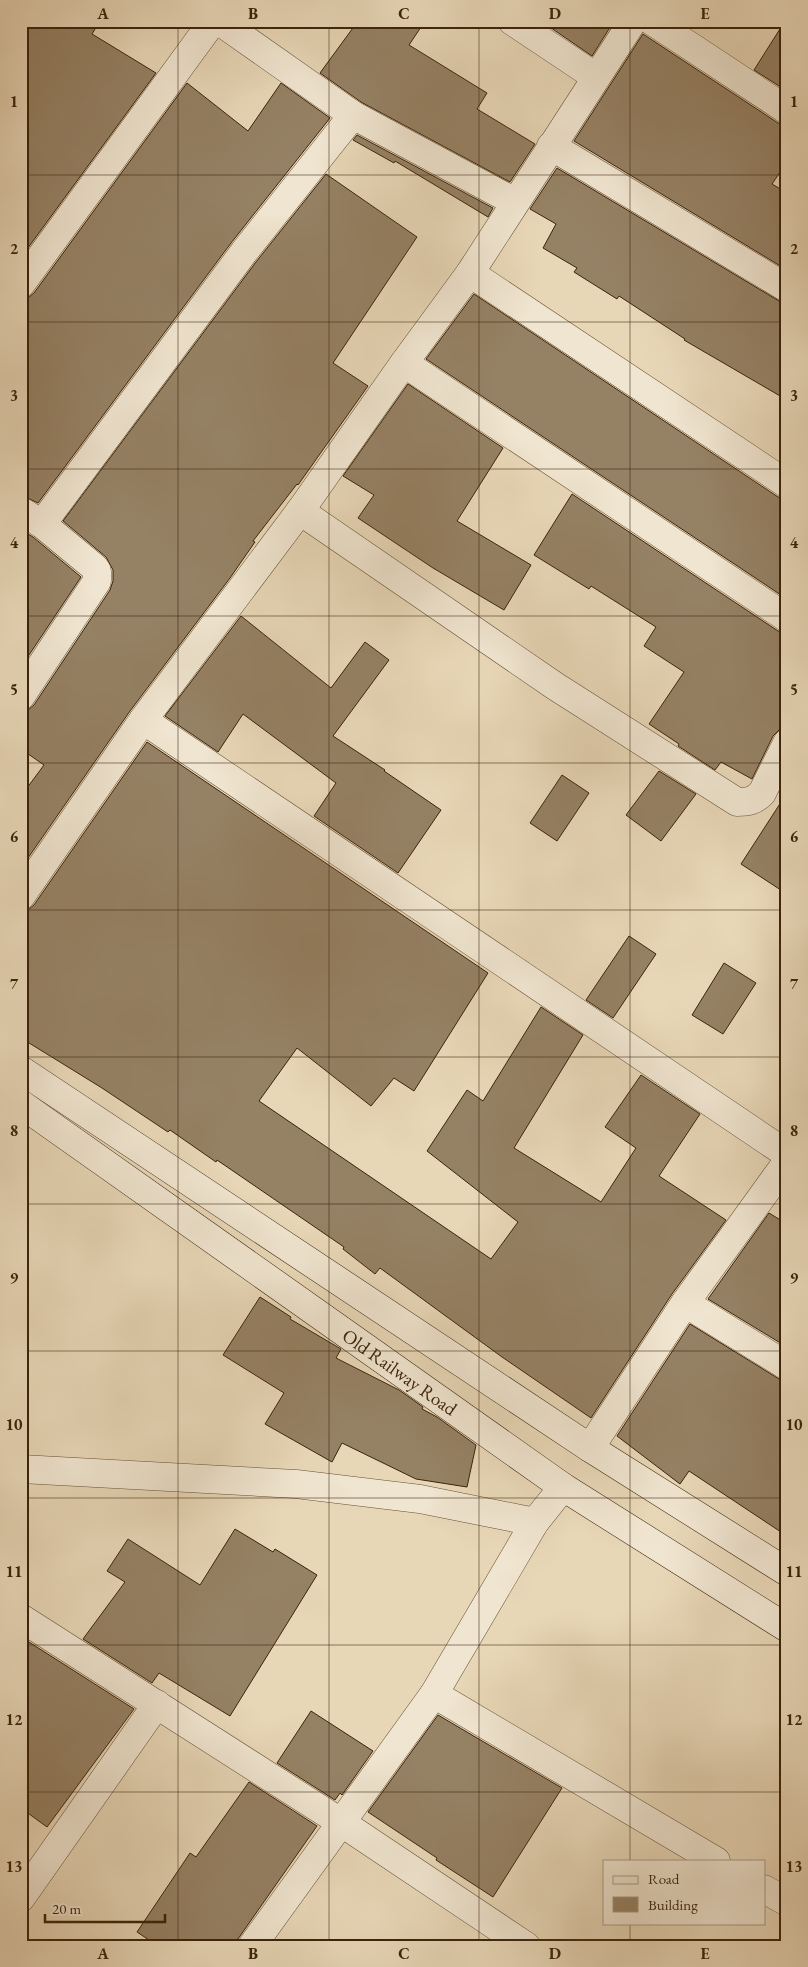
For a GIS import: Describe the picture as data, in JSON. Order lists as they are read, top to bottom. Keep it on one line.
{"streets":{"street":["Old Railway Road"]},"legend":["Road","Building"],"scale_bar":"20 m","grid":{"columns":["A","B","C","D","E"],"rows":["1","2","3","4","5","6","7","8","9","10","11","12","13"]}}
